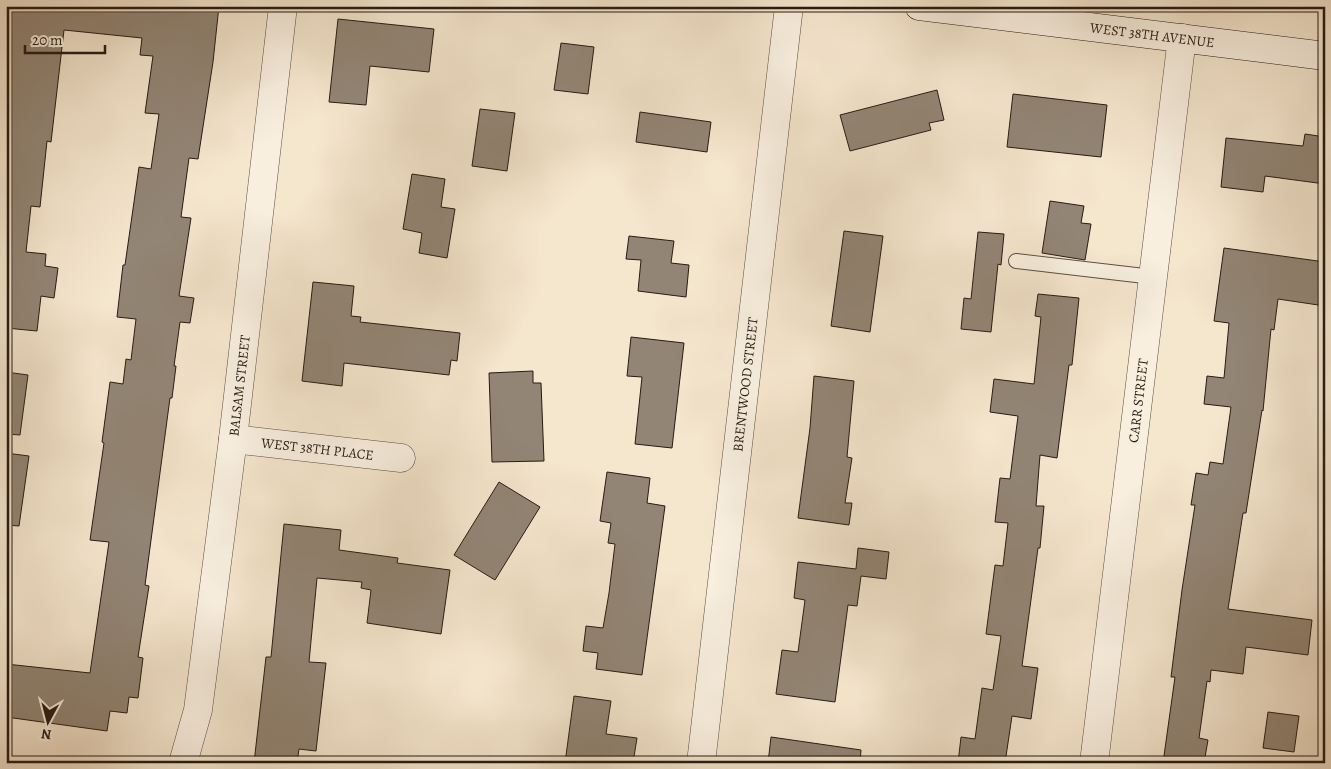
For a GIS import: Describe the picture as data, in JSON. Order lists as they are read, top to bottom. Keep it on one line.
{"streets":{"street":["WEST 38TH AVENUE","BRENTWOOD STREET","BALSAM STREET","CARR STREET","WEST 38TH PLACE"]},"crossings":[["WEST 38TH AVENUE","CARR STREET"],["BALSAM STREET","WEST 38TH PLACE"]],"scale_bar":"20 m","north":"bottom"}
